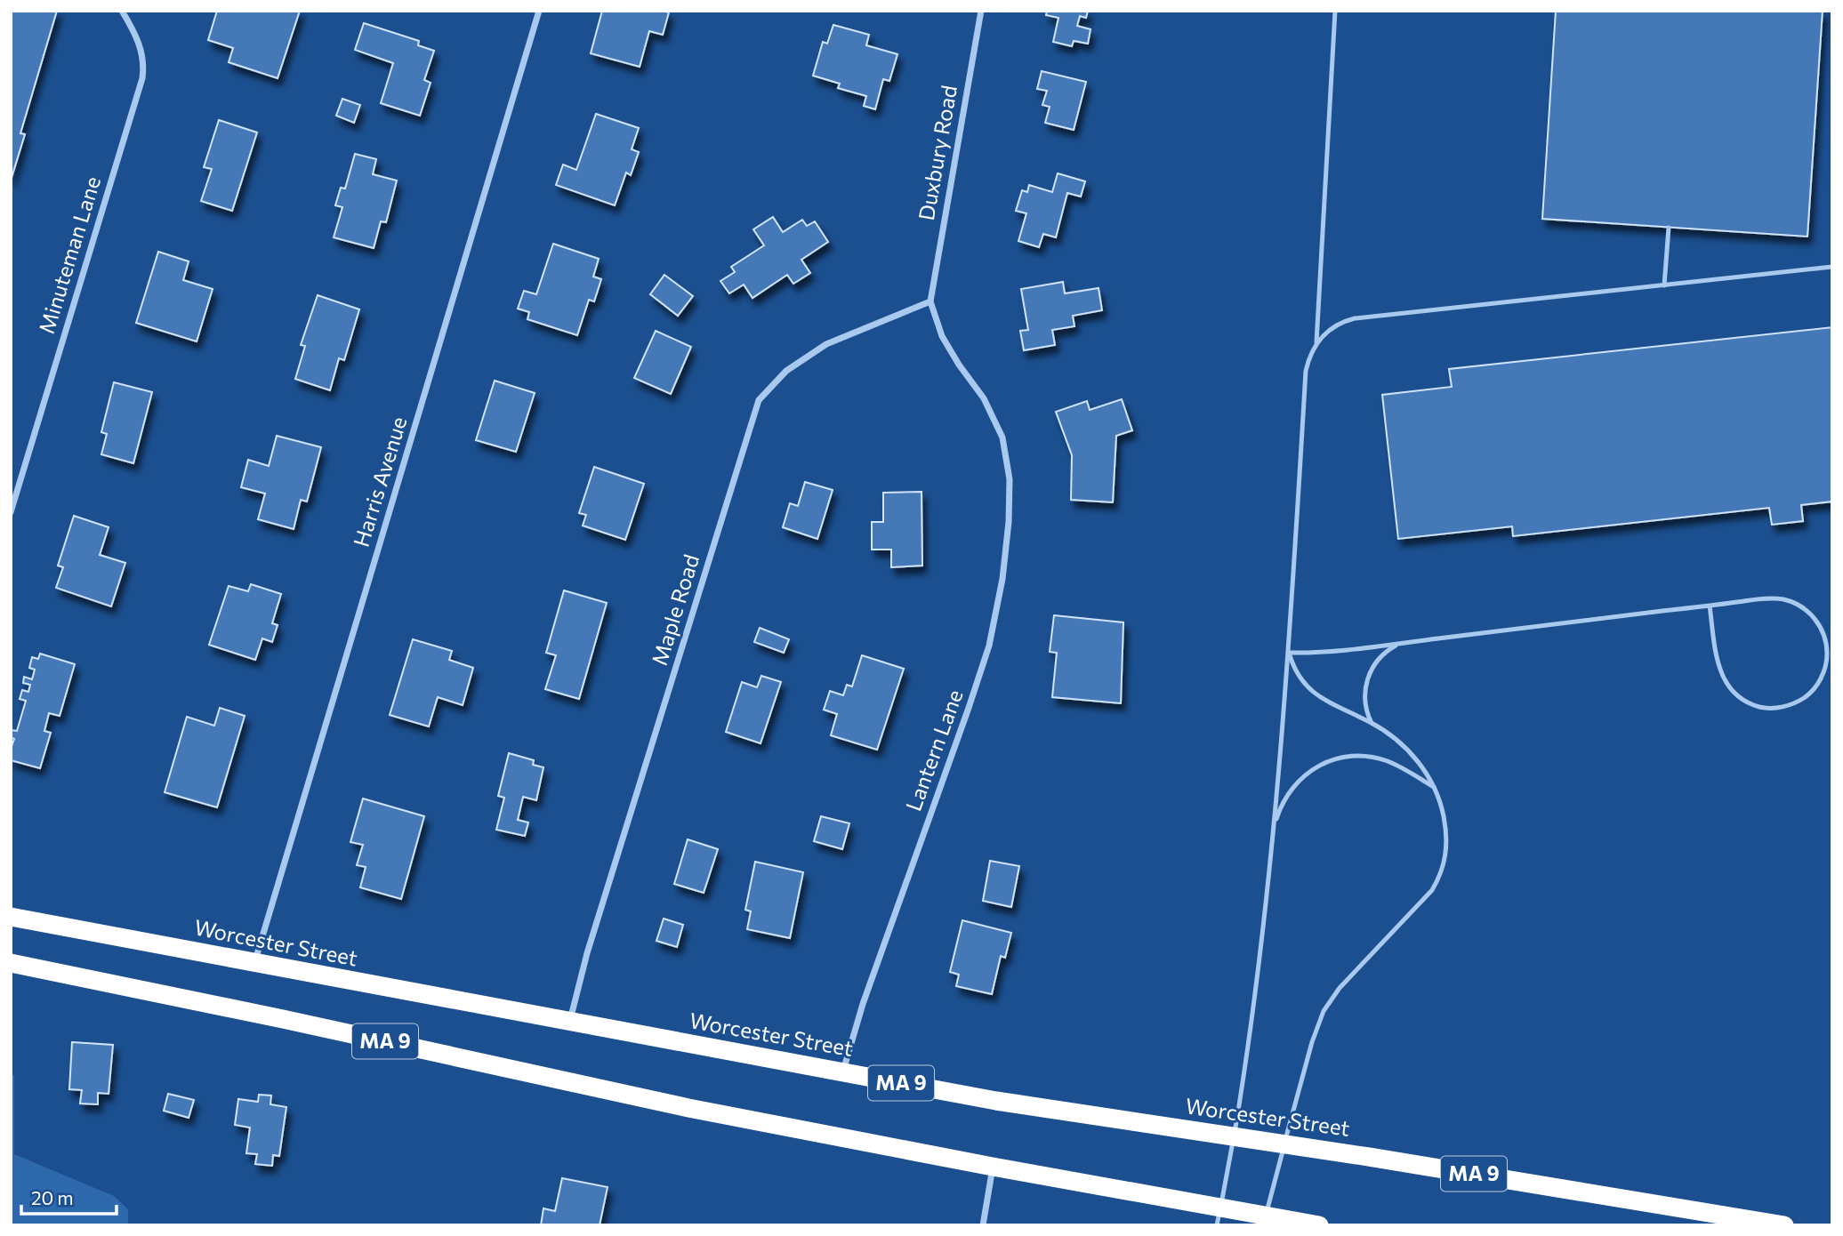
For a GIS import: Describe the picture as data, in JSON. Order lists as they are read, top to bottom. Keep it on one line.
{"streets":{"highway":["Worcester Street","MA 9"],"street":["Duxbury Road","Minuteman Lane","Harris Avenue","Maple Road","Lantern Lane"]},"crossings":[["Duxbury Road","Maple Road"],["Duxbury Road","Lantern Lane"],["Harris Avenue","Worcester Street"],["Maple Road","Lantern Lane"],["Maple Road","Worcester Street"],["Lantern Lane","Worcester Street"]],"scale_bar":"20 m"}
